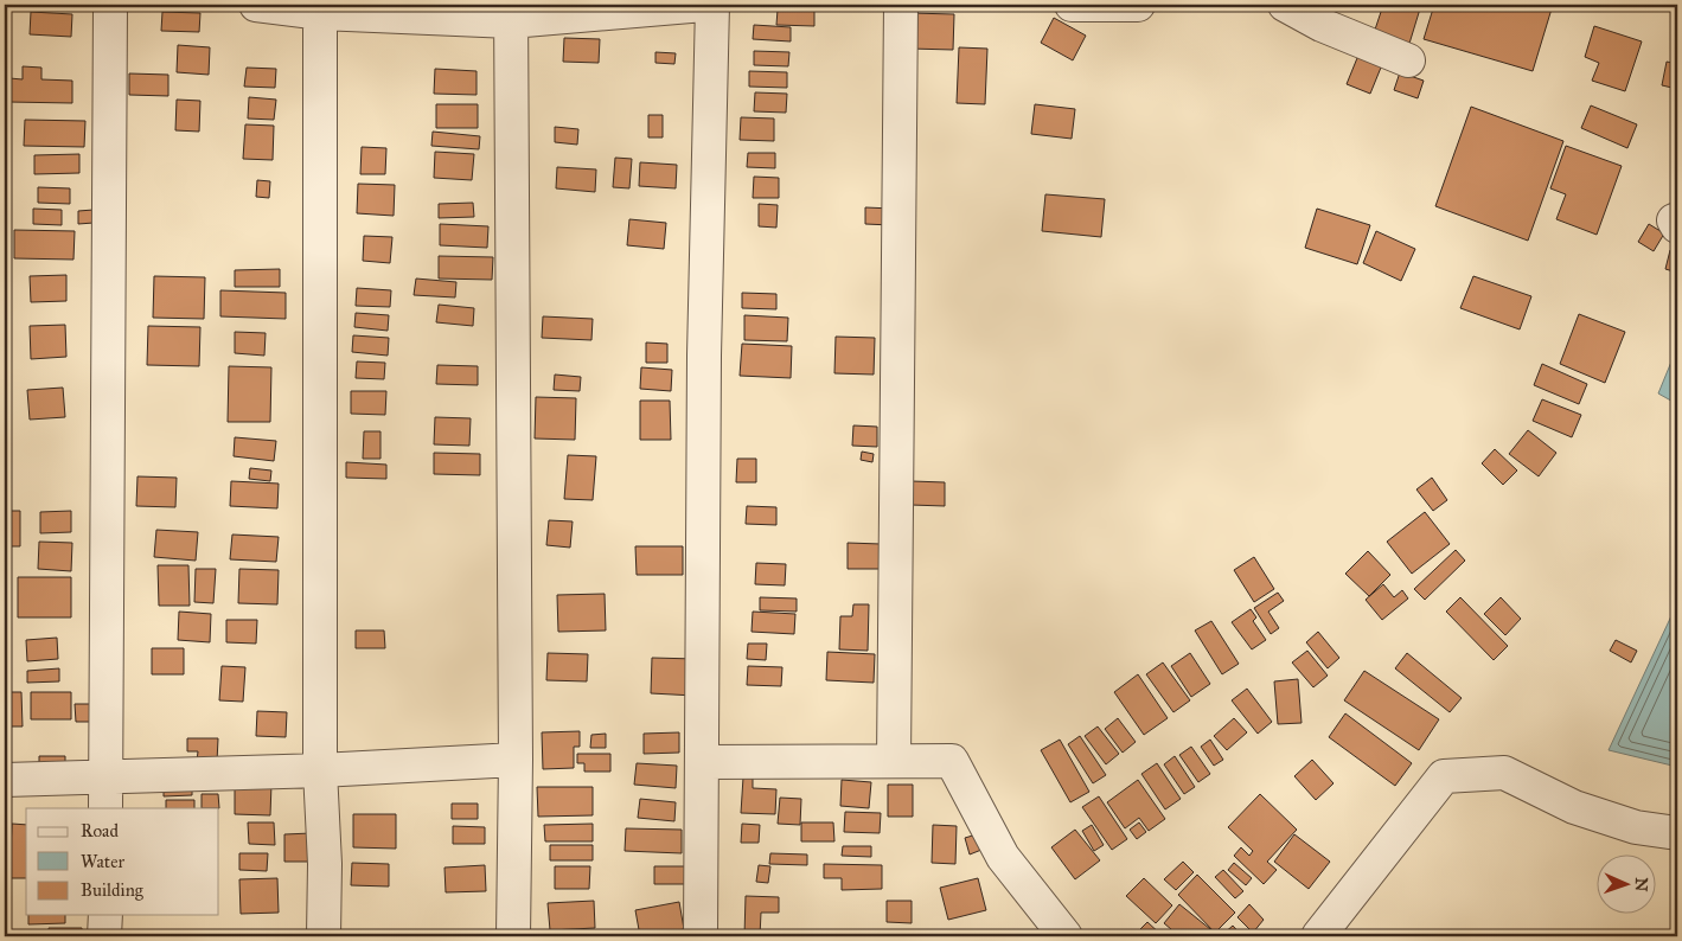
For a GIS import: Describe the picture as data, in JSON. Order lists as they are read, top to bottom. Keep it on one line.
{"legend":["Road","Water","Building"],"north":"right"}
